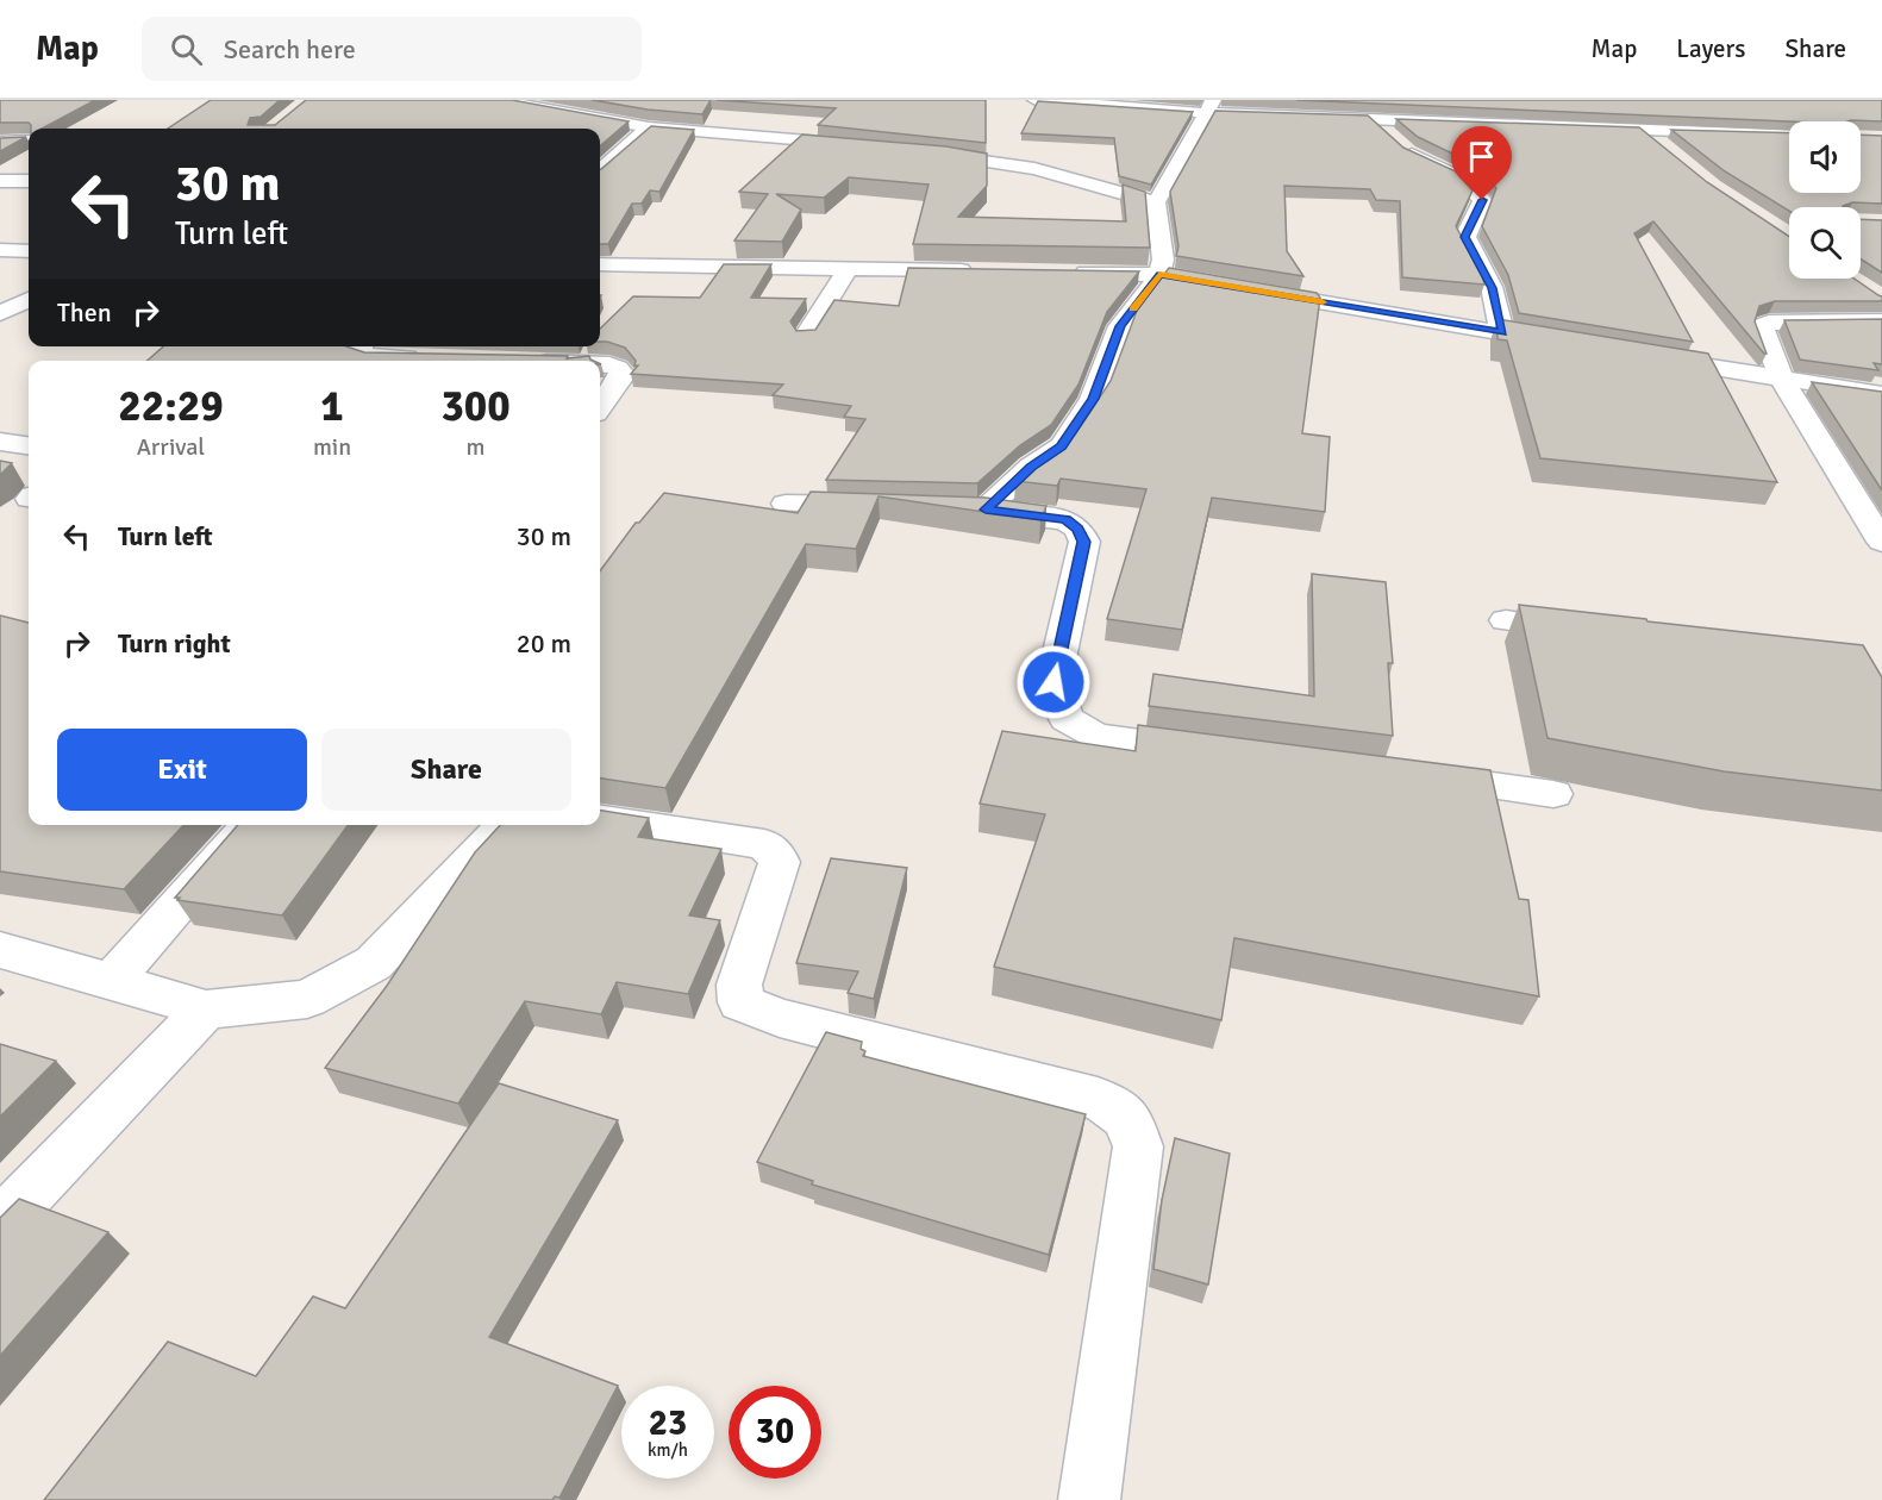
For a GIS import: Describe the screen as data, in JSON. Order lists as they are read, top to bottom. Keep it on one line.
{"page":{"header":"Map","search":"Search here","nav":["Map","Layers","Share"],"turn":["30 m","Turn left"],"then":"Then","eta":["22:29","Arrival","1","min","300","m"],"list":[{"name":"Turn left","value":"30 m"},{"name":"Turn right","value":"20 m"}],"buttons":["Exit","Share"],"speed":"23 km/h","limit":"30"}}
